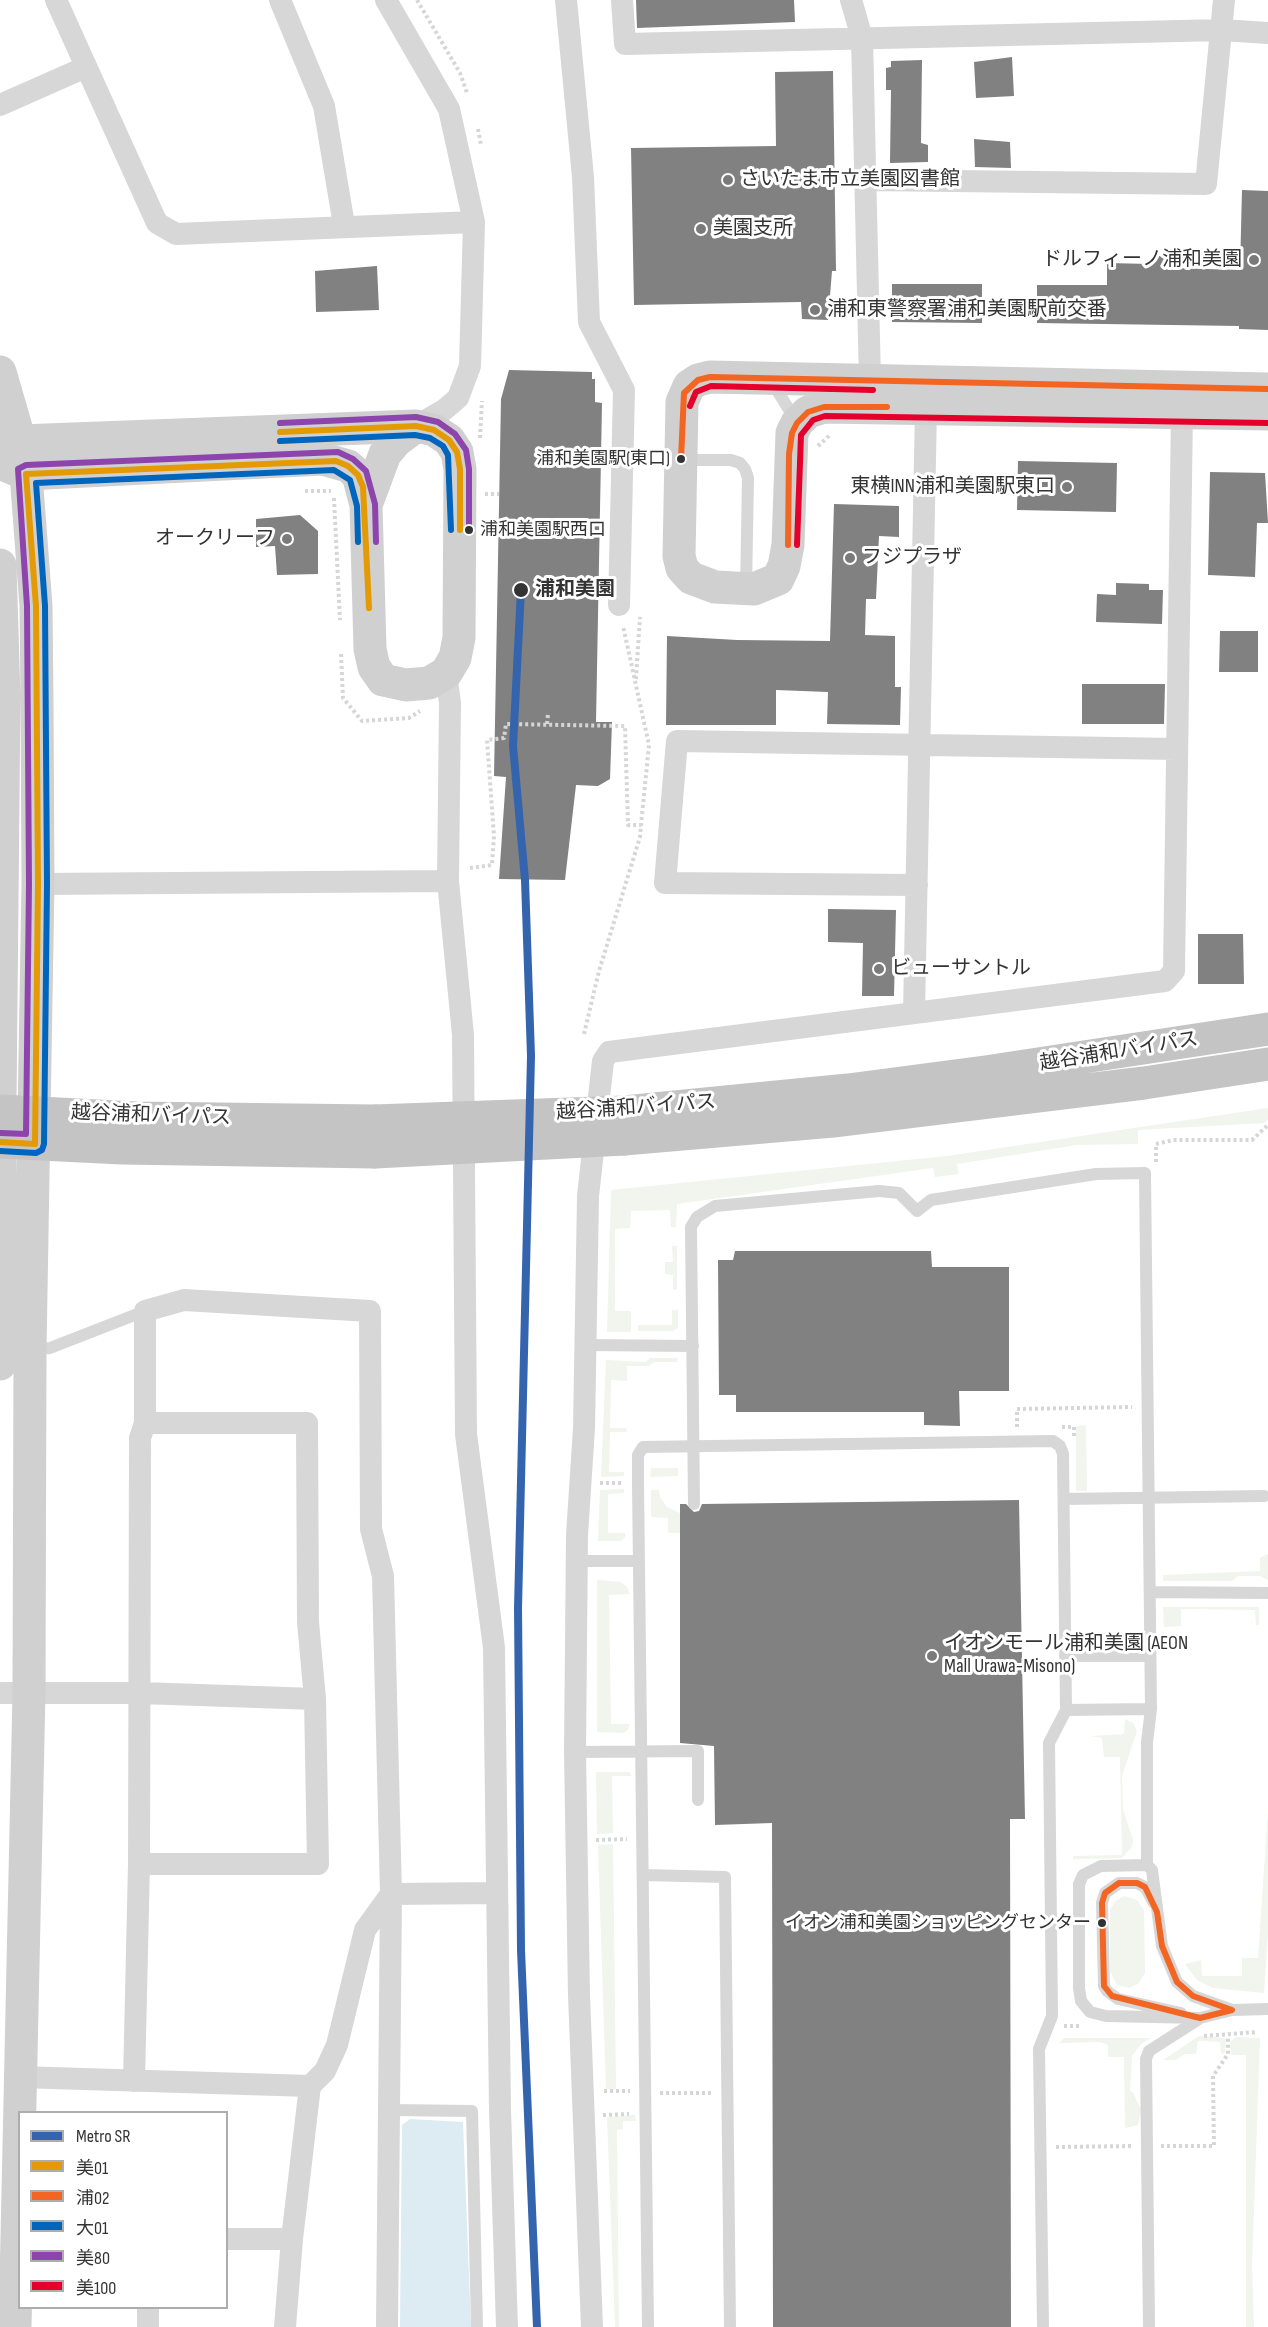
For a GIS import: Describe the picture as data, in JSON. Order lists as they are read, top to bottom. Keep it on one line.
{"streets":{"highway":["越谷浦和バイパス"]},"places":["さいたま市立美園図書館","美園支所","ドルフィーノ浦和美園","浦和東警察署浦和美園駅前交番","浦和美園駅(東口)","東横INN浦和美園駅東口","浦和美園駅西口","オークリーフ","フジプラザ","浦和美園","ビューサントル","イオンモール浦和美園 (AEON Mall Urawa-Misono)","イオン浦和美園ショッピングセンター"],"lines":["transit line 浦02","transit line 美100","transit line 美80","transit line 美01","transit line 大01","metro line SR"],"legend":["Metro SR","美01","浦02","大01","美80","美100"]}
